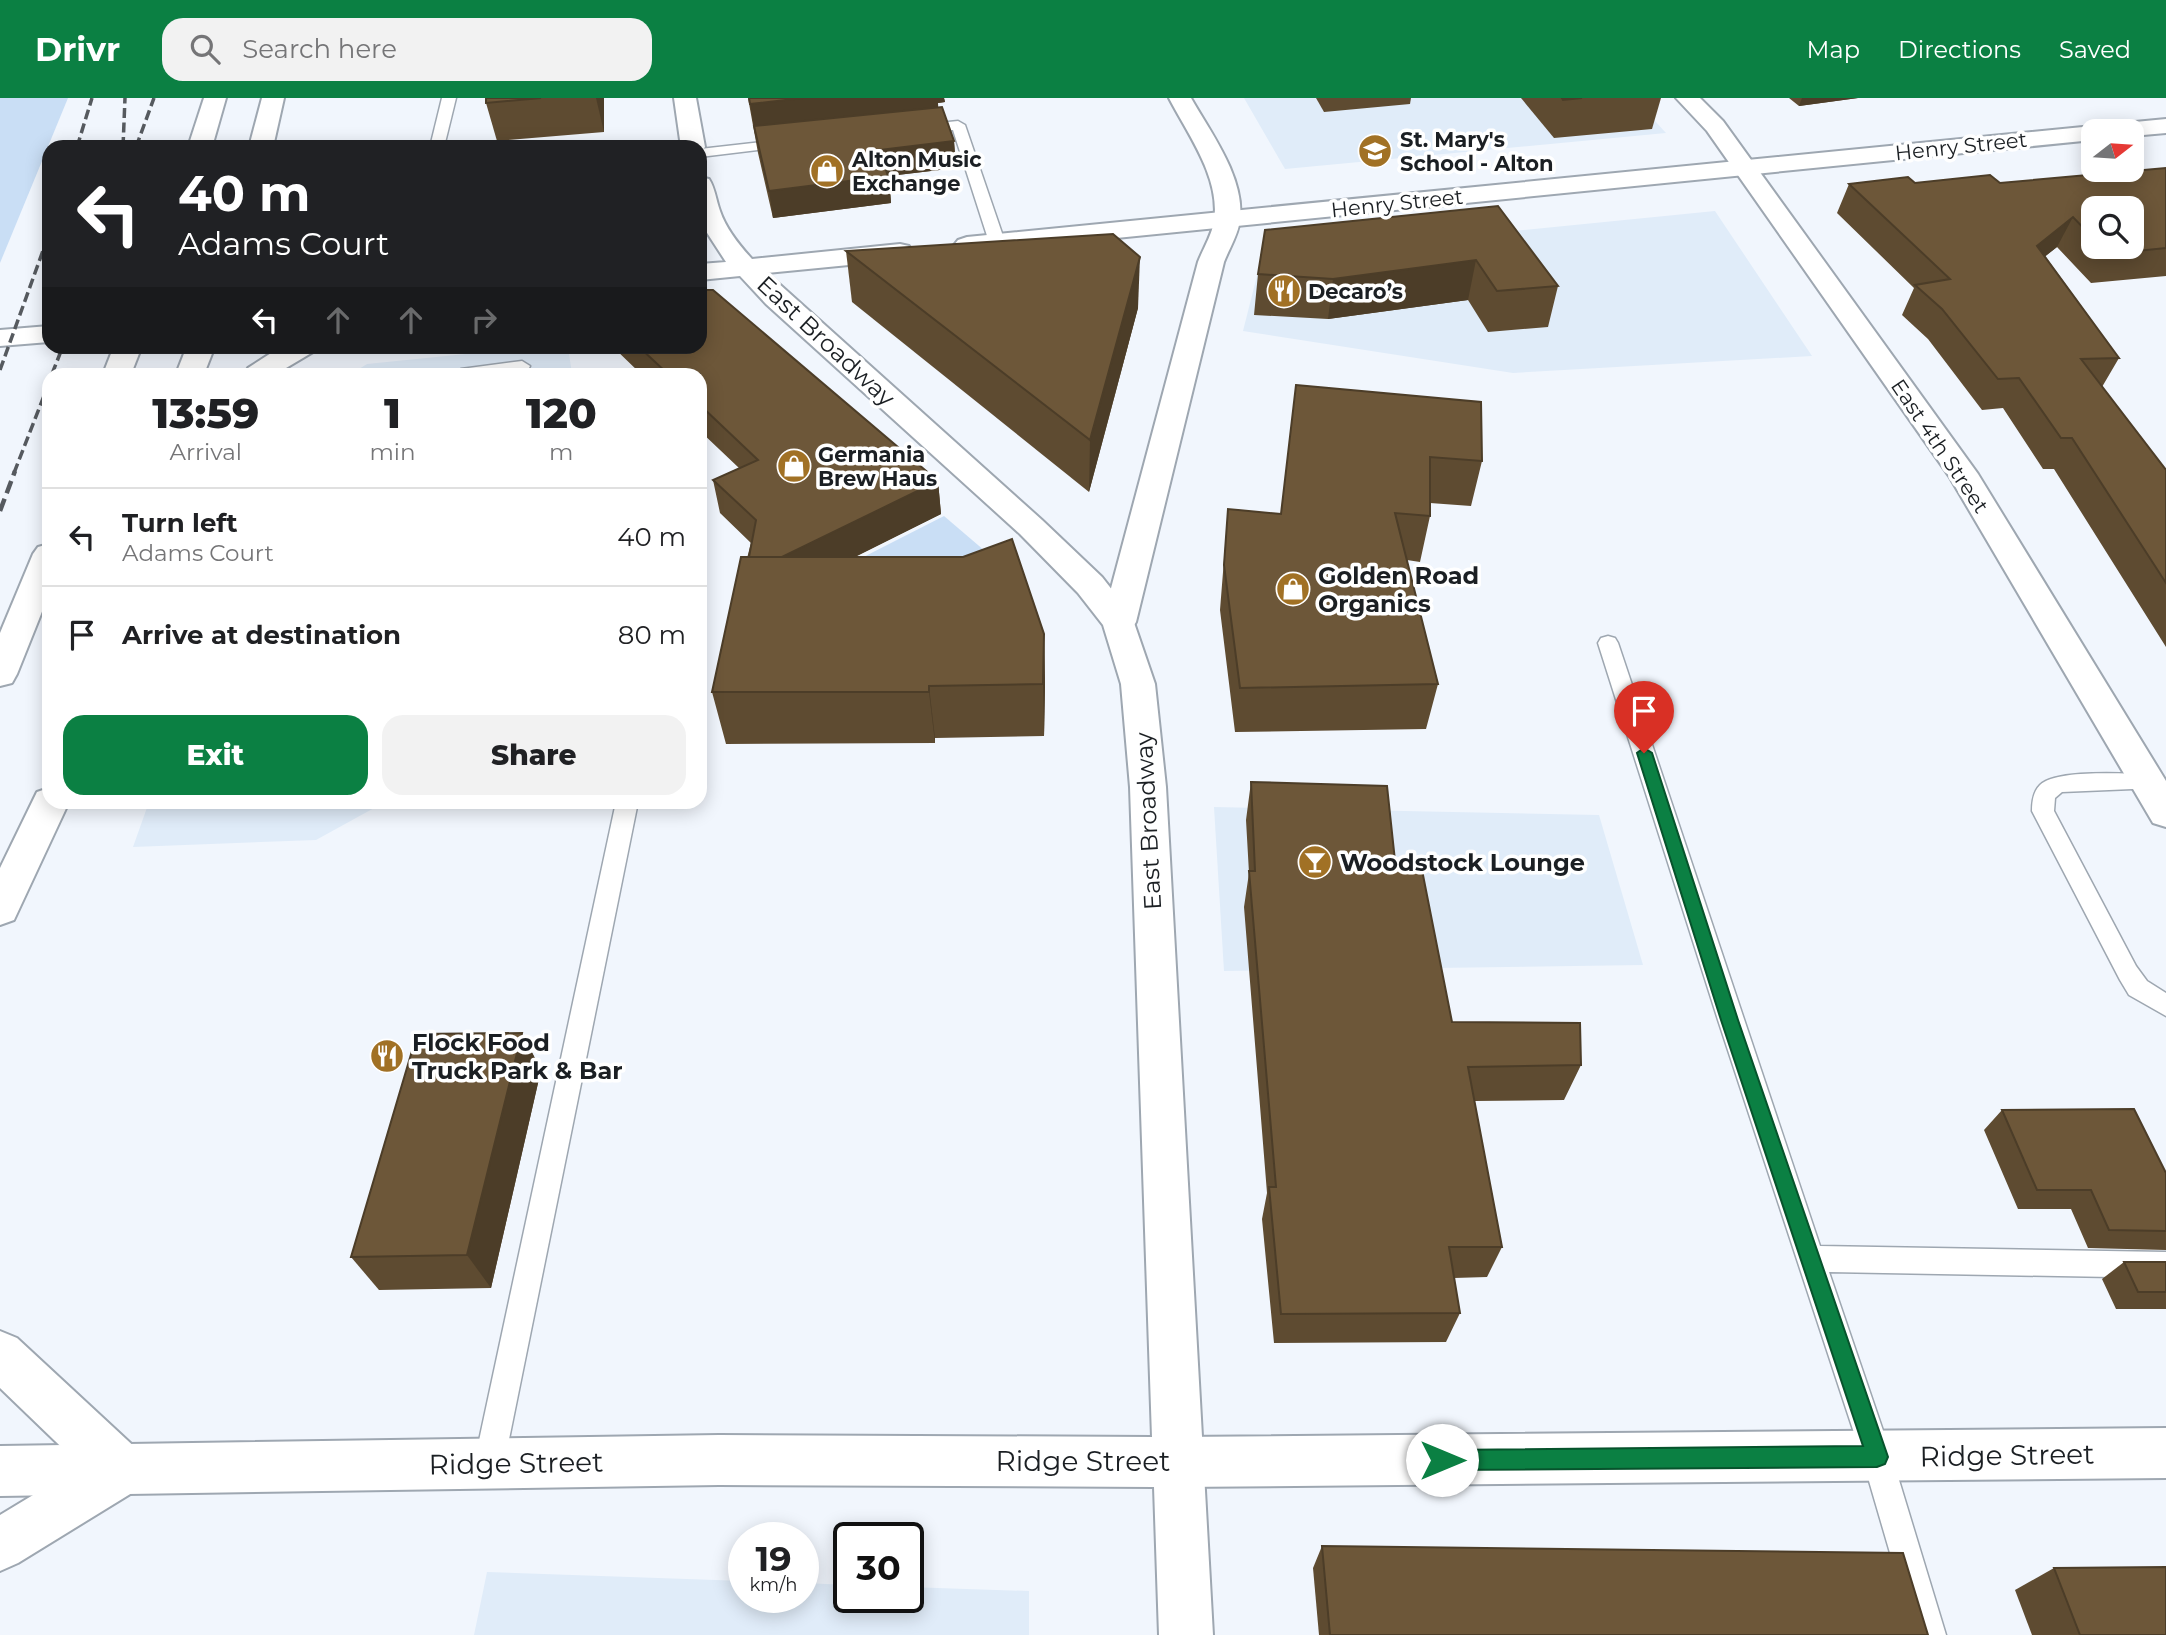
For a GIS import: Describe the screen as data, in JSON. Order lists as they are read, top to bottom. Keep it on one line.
{"streets":{"main road":["Henry Street","East Broadway","East 4th Street","Ridge Street"]},"crossings":[["Henry Street","East Broadway"],["Henry Street","East 4th Street"],["East Broadway","Ridge Street"]],"places":{"school or university":["St. Mary's School - Alton"],"shop":["Alton Music Exchange","Germania Brew Haus","Golden Road Organics"],"restaurant":["Decaro’s","Flock Food Truck Park & Bar"],"bar":["Woodstock Lounge"]},"north":"right","page":{"header":"Drivr","search":"Search here","nav":["Map","Directions","Saved"],"turn":["40 m","Adams Court"],"eta":["13:59","Arrival","1","min","120","m"],"list":[{"name":"Turn left","note":"Adams Court","value":"40 m"},{"name":"Arrive at destination","value":"80 m"}],"buttons":["Exit","Share"],"speed":"19 km/h","limit":"30"}}
